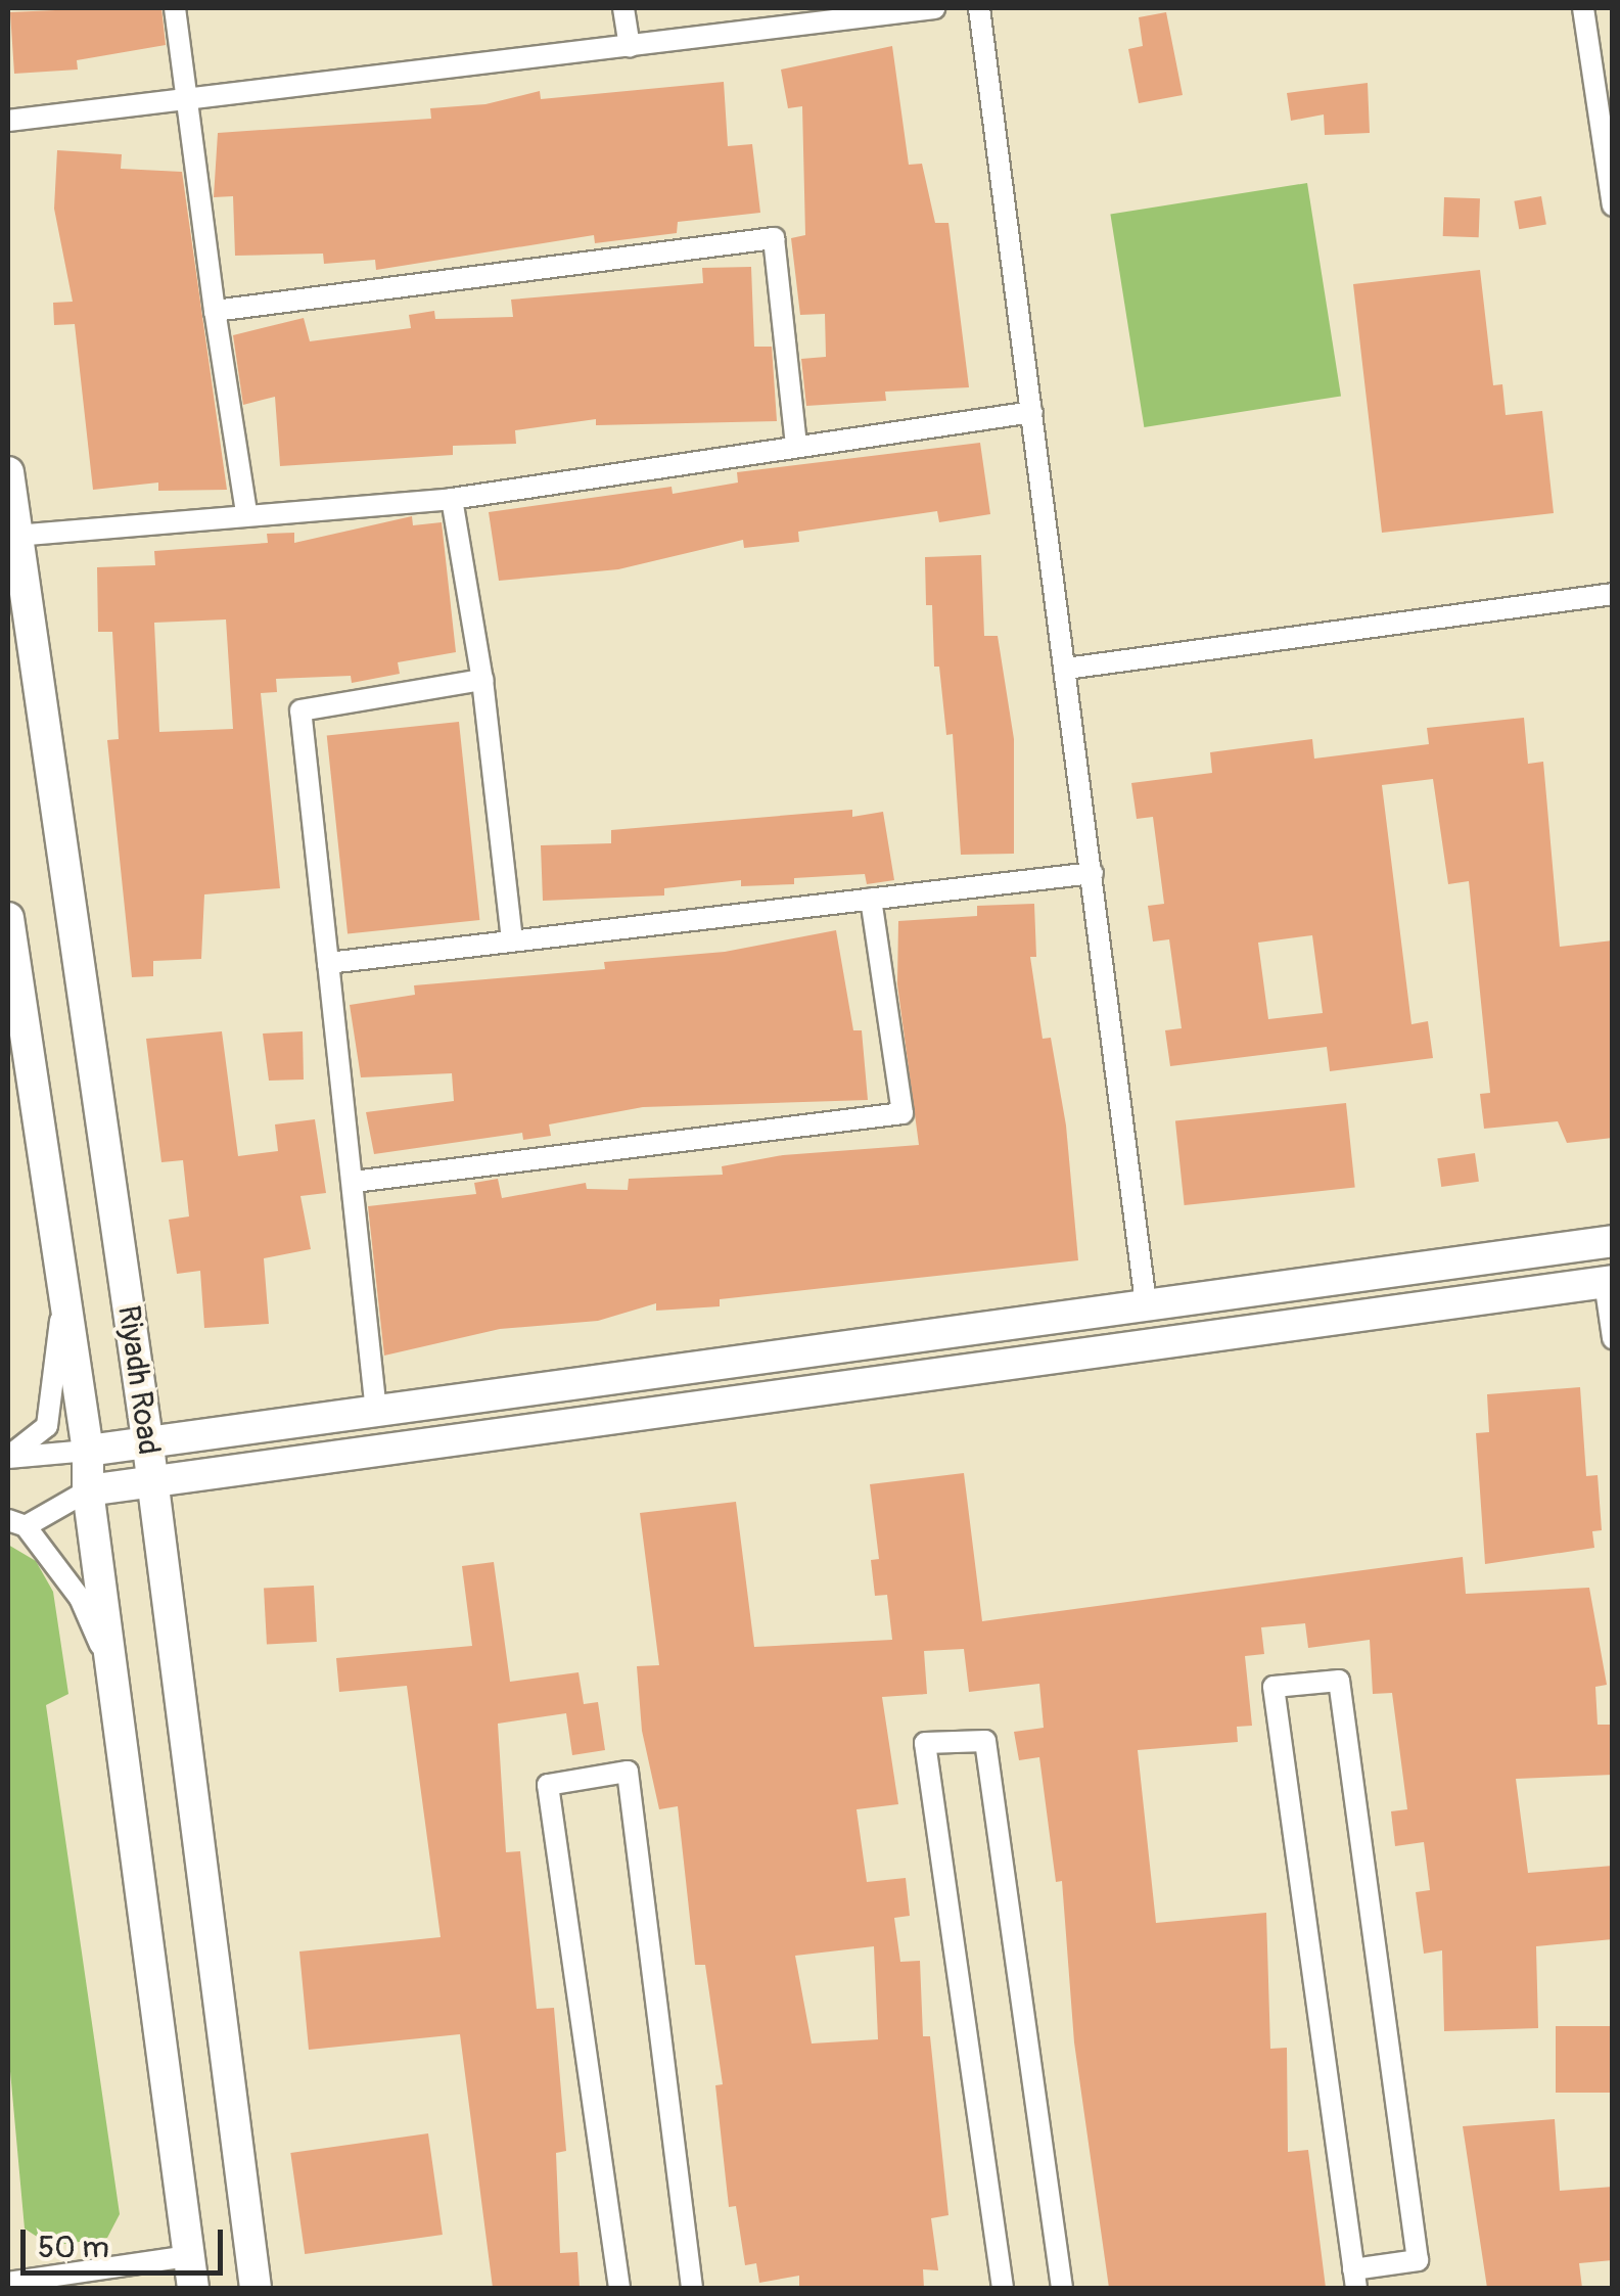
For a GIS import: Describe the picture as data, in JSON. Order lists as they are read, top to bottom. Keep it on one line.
{"streets":{"street":["Riyadh Road"]},"scale_bar":"50 m"}
